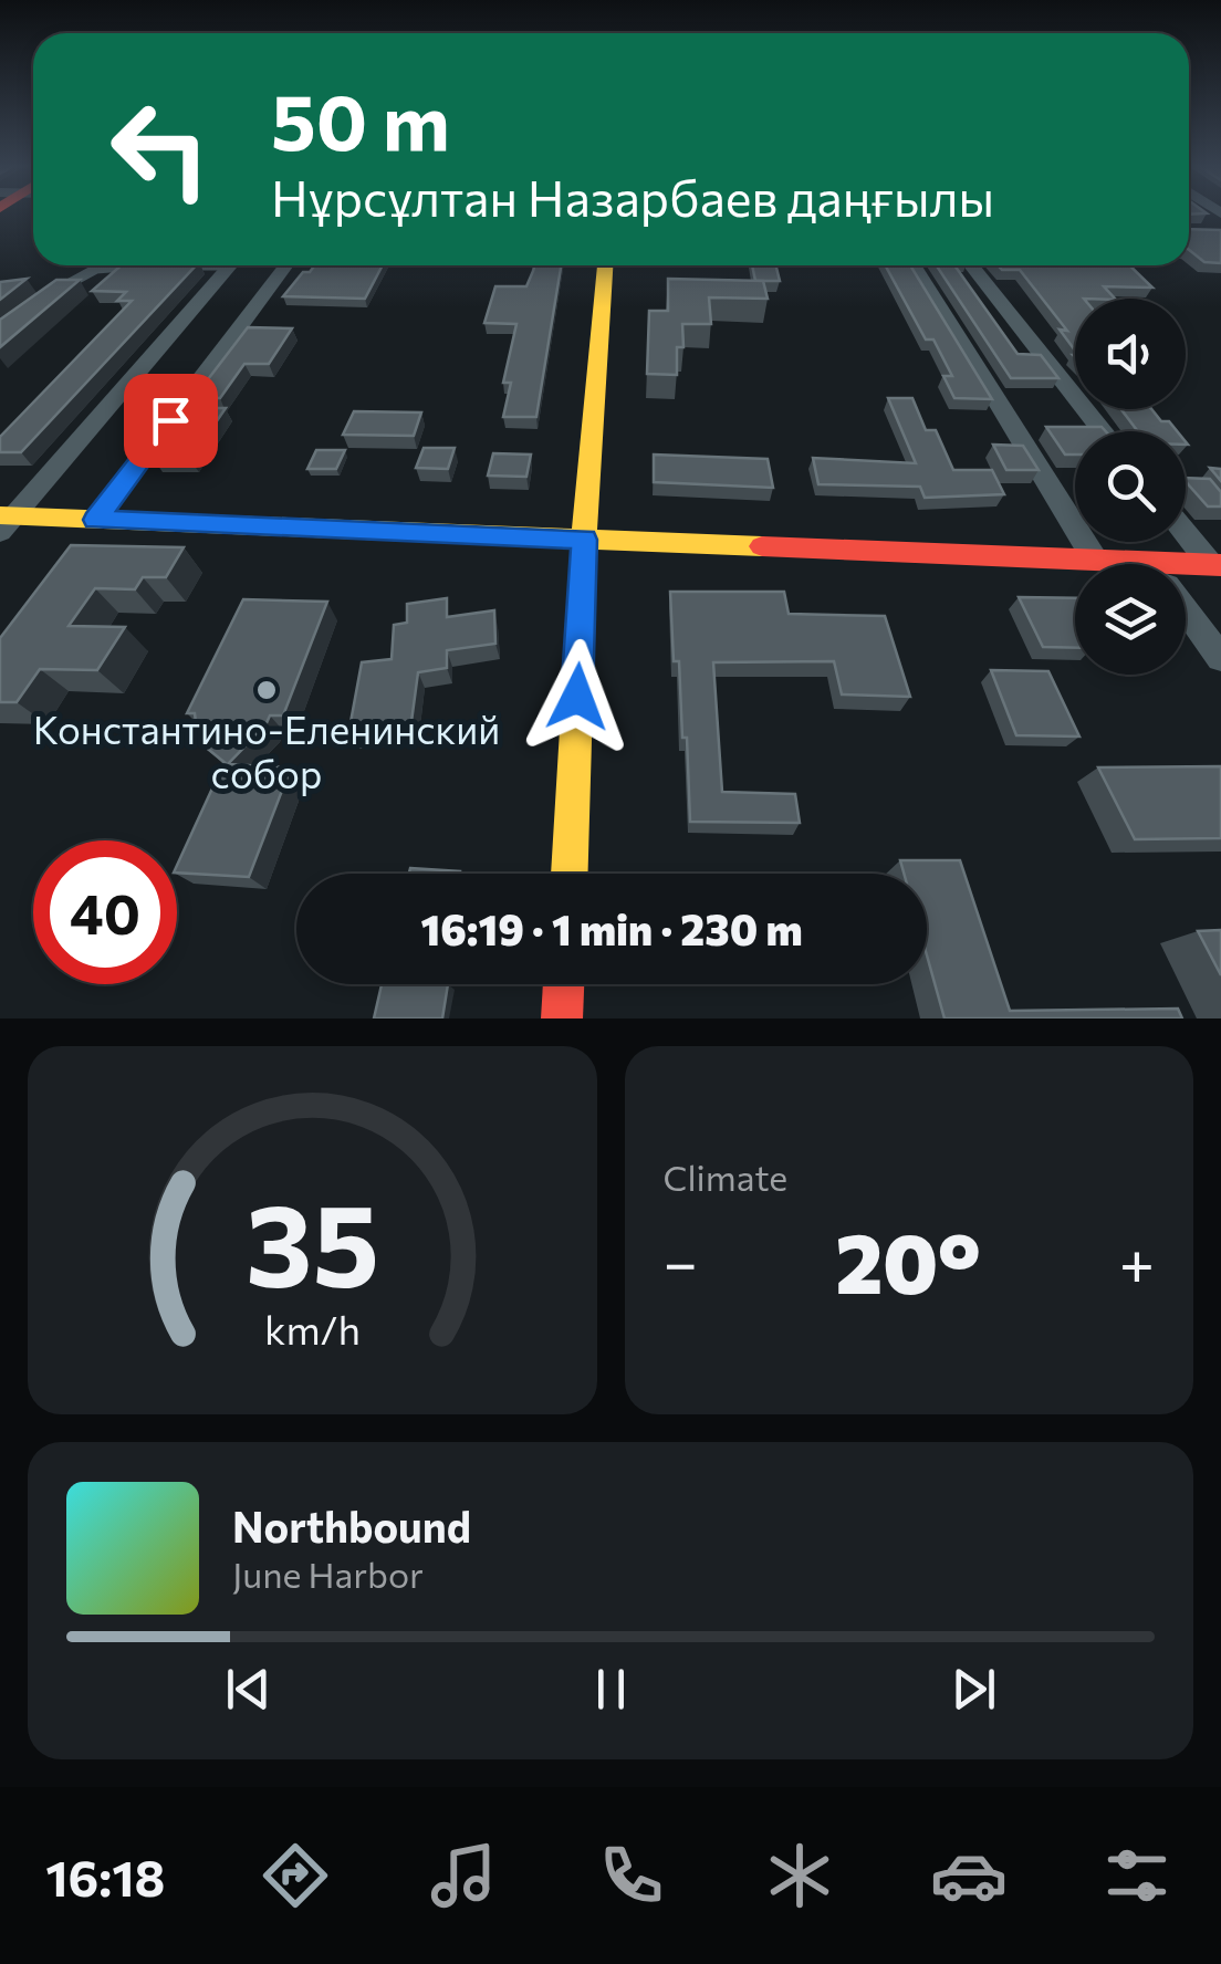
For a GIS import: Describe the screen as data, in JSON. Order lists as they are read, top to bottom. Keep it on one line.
{"places":["Константино-Еленинский собор"],"page":{"turn":["50 m","Нұрсұлтан Назарбаев даңғылы"],"limit":"40","trip":"16:19 · 1 min · 230 m","tile":"Climate","heat":["−","20°","+"],"song":["Northbound","June Harbor"],"tabs":"16:18","gauge":["35","km/h"]}}
